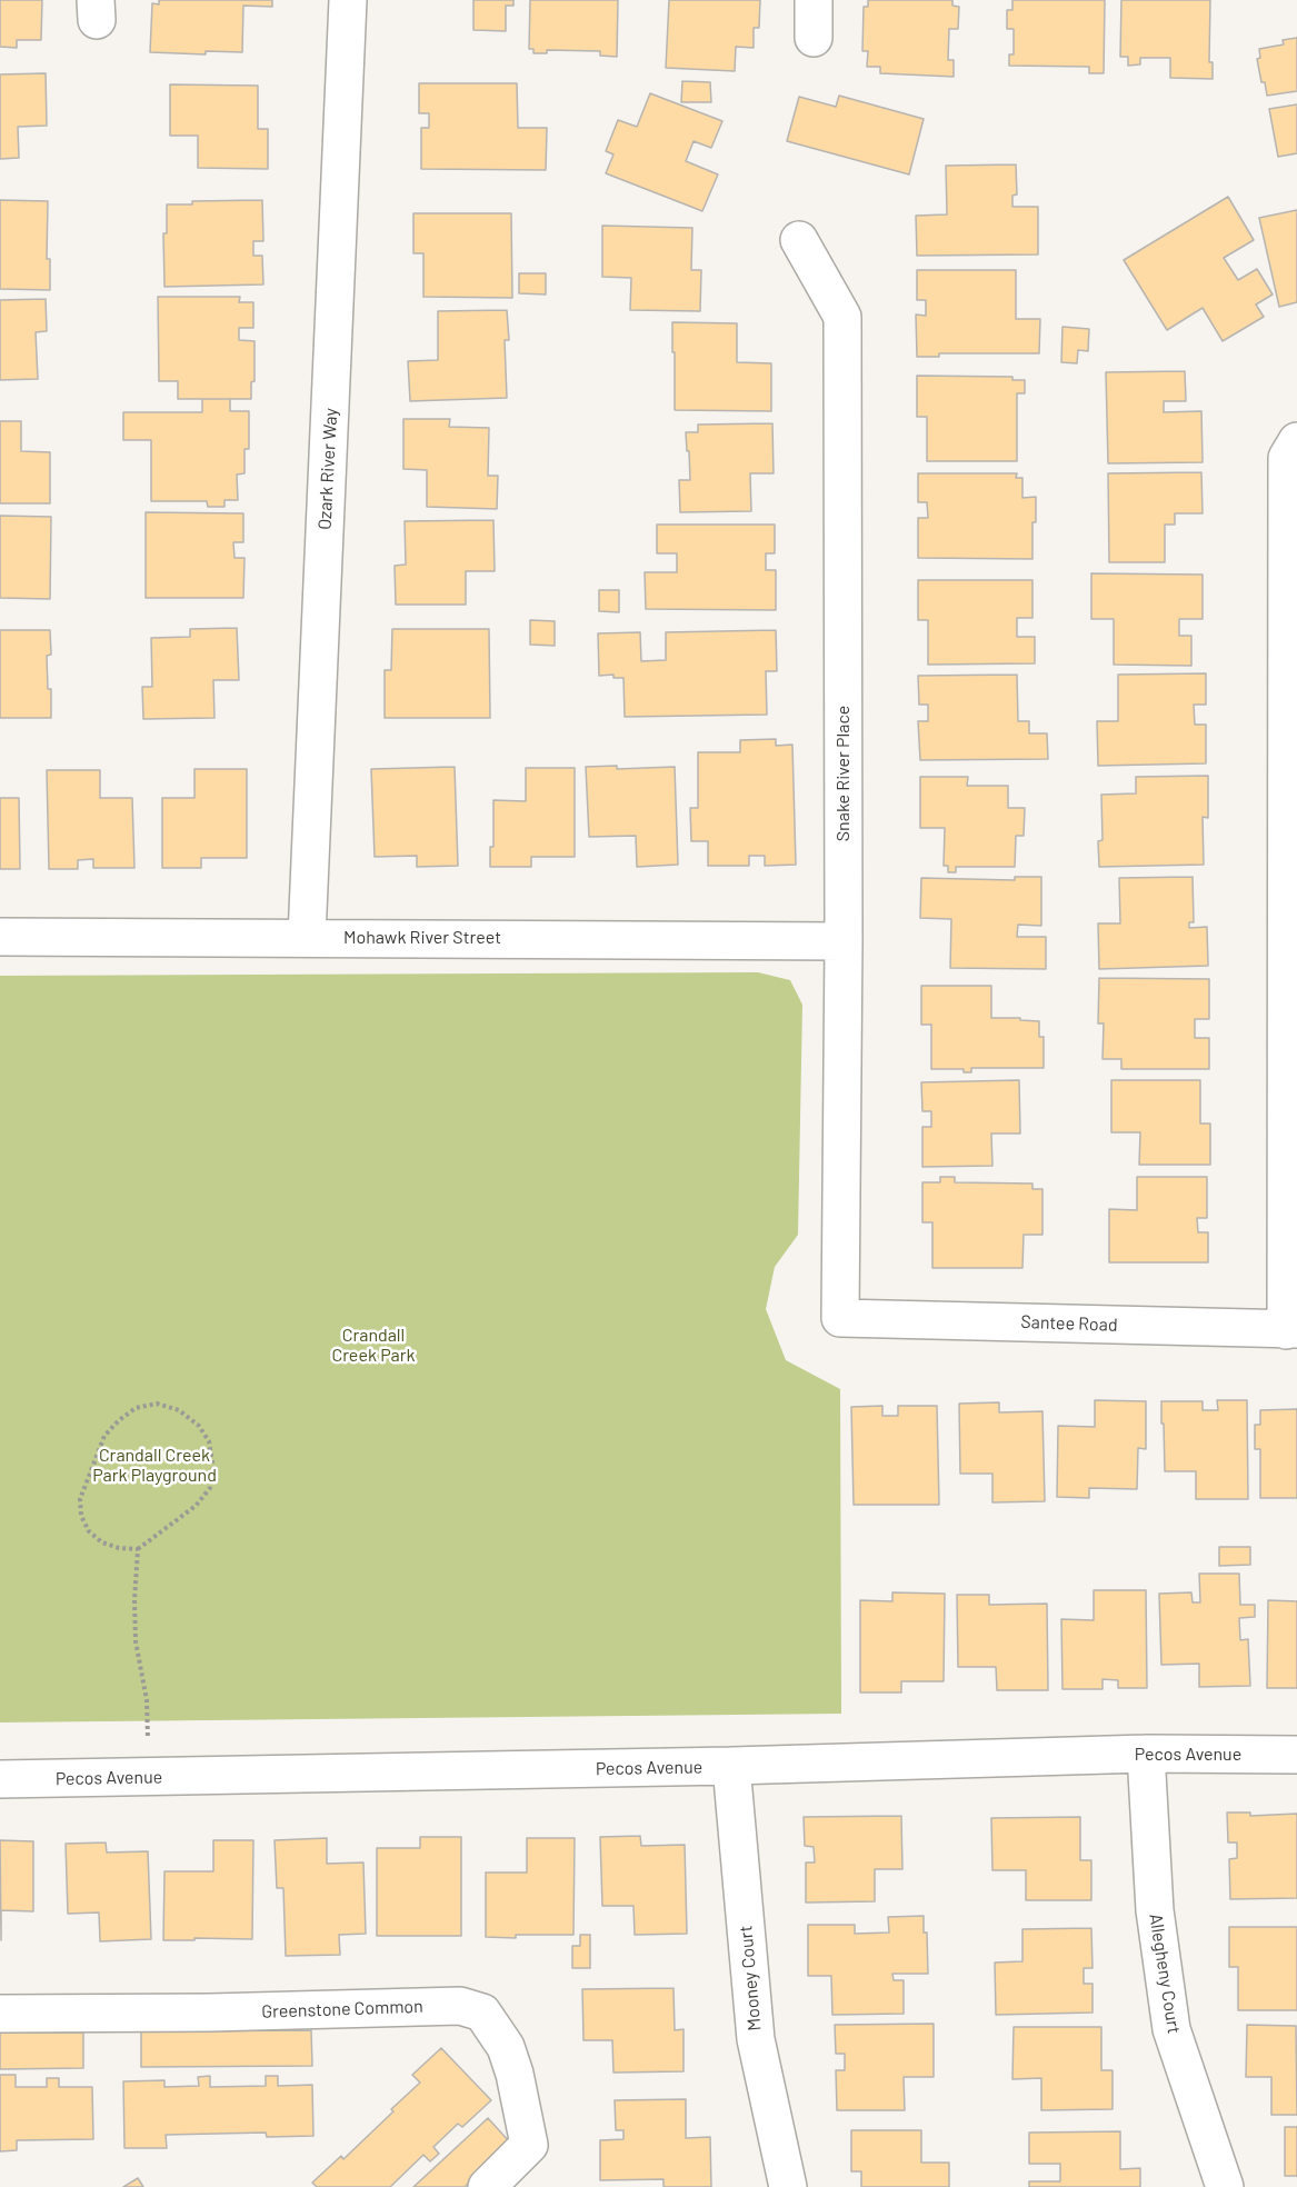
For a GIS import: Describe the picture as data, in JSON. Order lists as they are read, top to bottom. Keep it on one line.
{"streets":{"street":["Ozark River Way","Snake River Place","Mohawk River Street","Santee Road","Pecos Avenue","Allegheny Court","Mooney Court","Greenstone Common"]},"crossings":[["Ozark River Way","Mohawk River Street"],["Snake River Place","Mohawk River Street"],["Snake River Place","Santee Road"],["Pecos Avenue","Allegheny Court"],["Pecos Avenue","Mooney Court"]],"parks":["Crandall Creek Park","Crandall Creek Park Playground"]}
